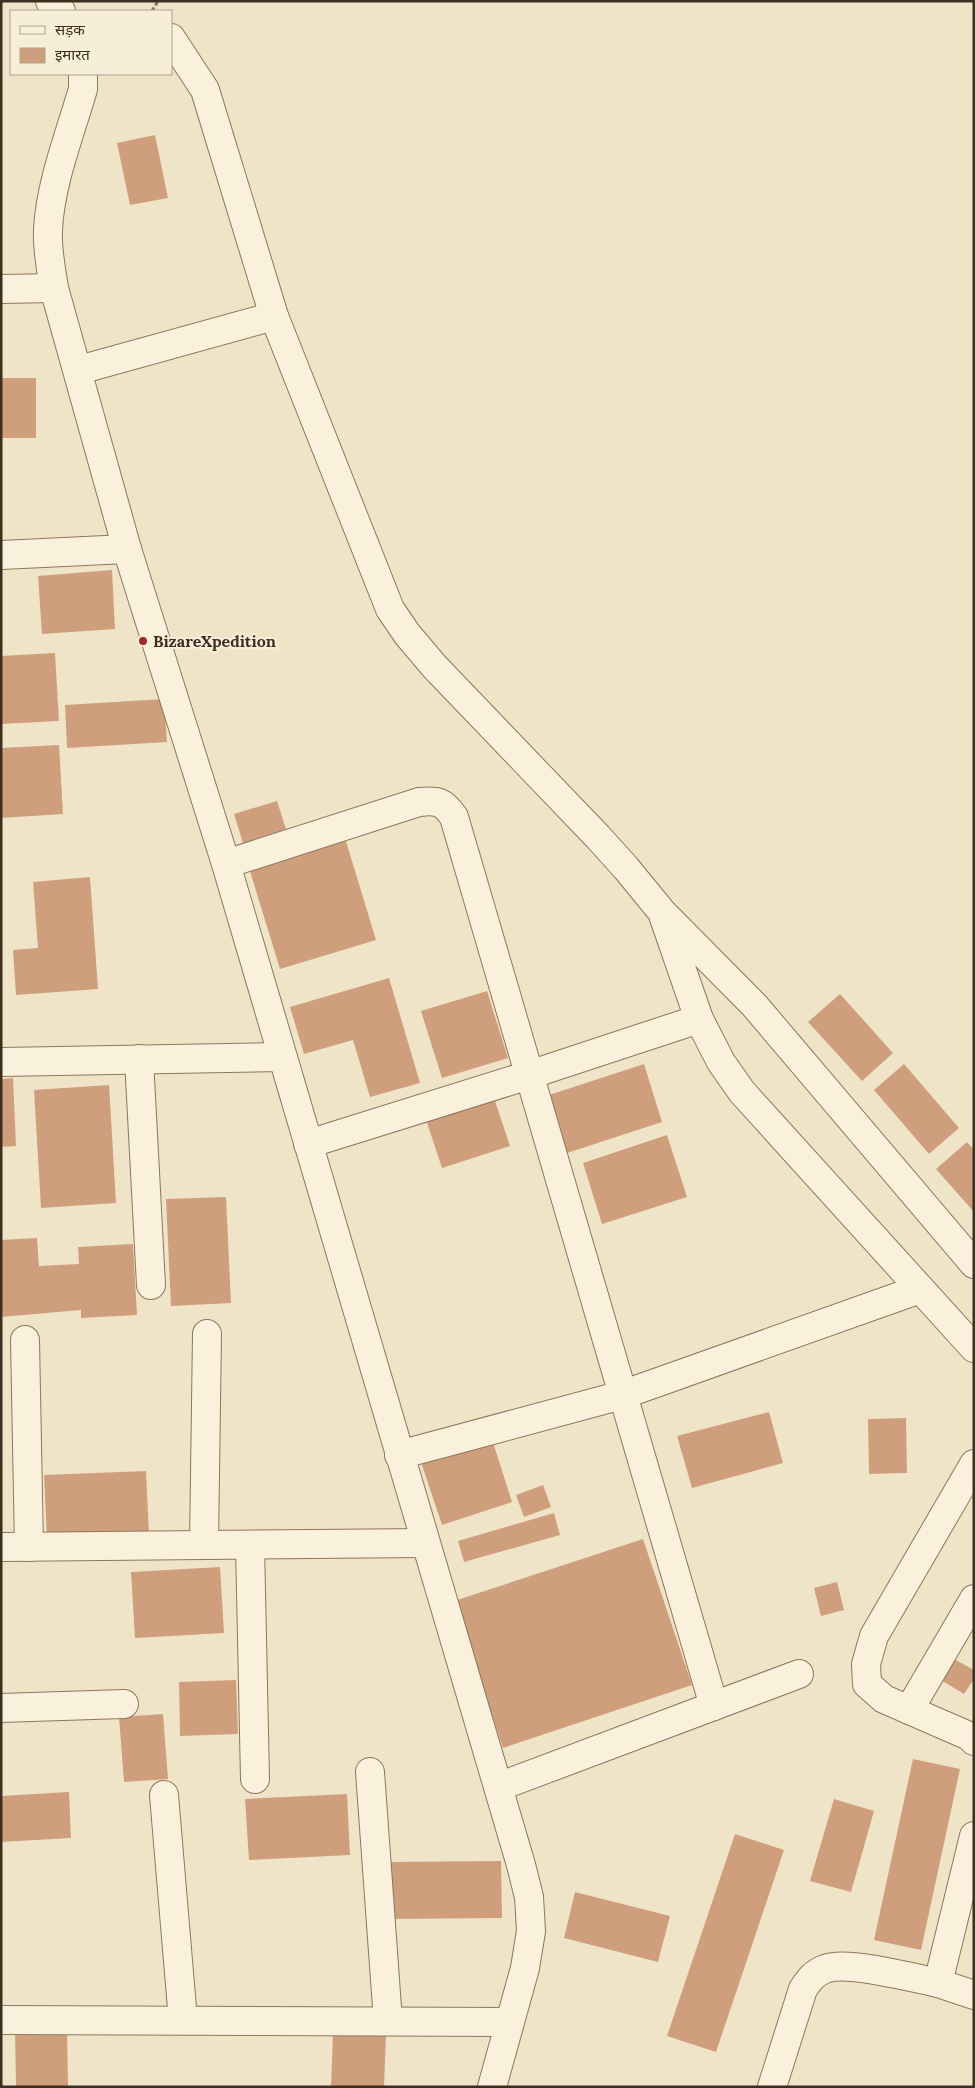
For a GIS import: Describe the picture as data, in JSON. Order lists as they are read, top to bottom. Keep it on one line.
{"places":["BizareXpedition"],"legend":["सड़क","इमारत"]}
